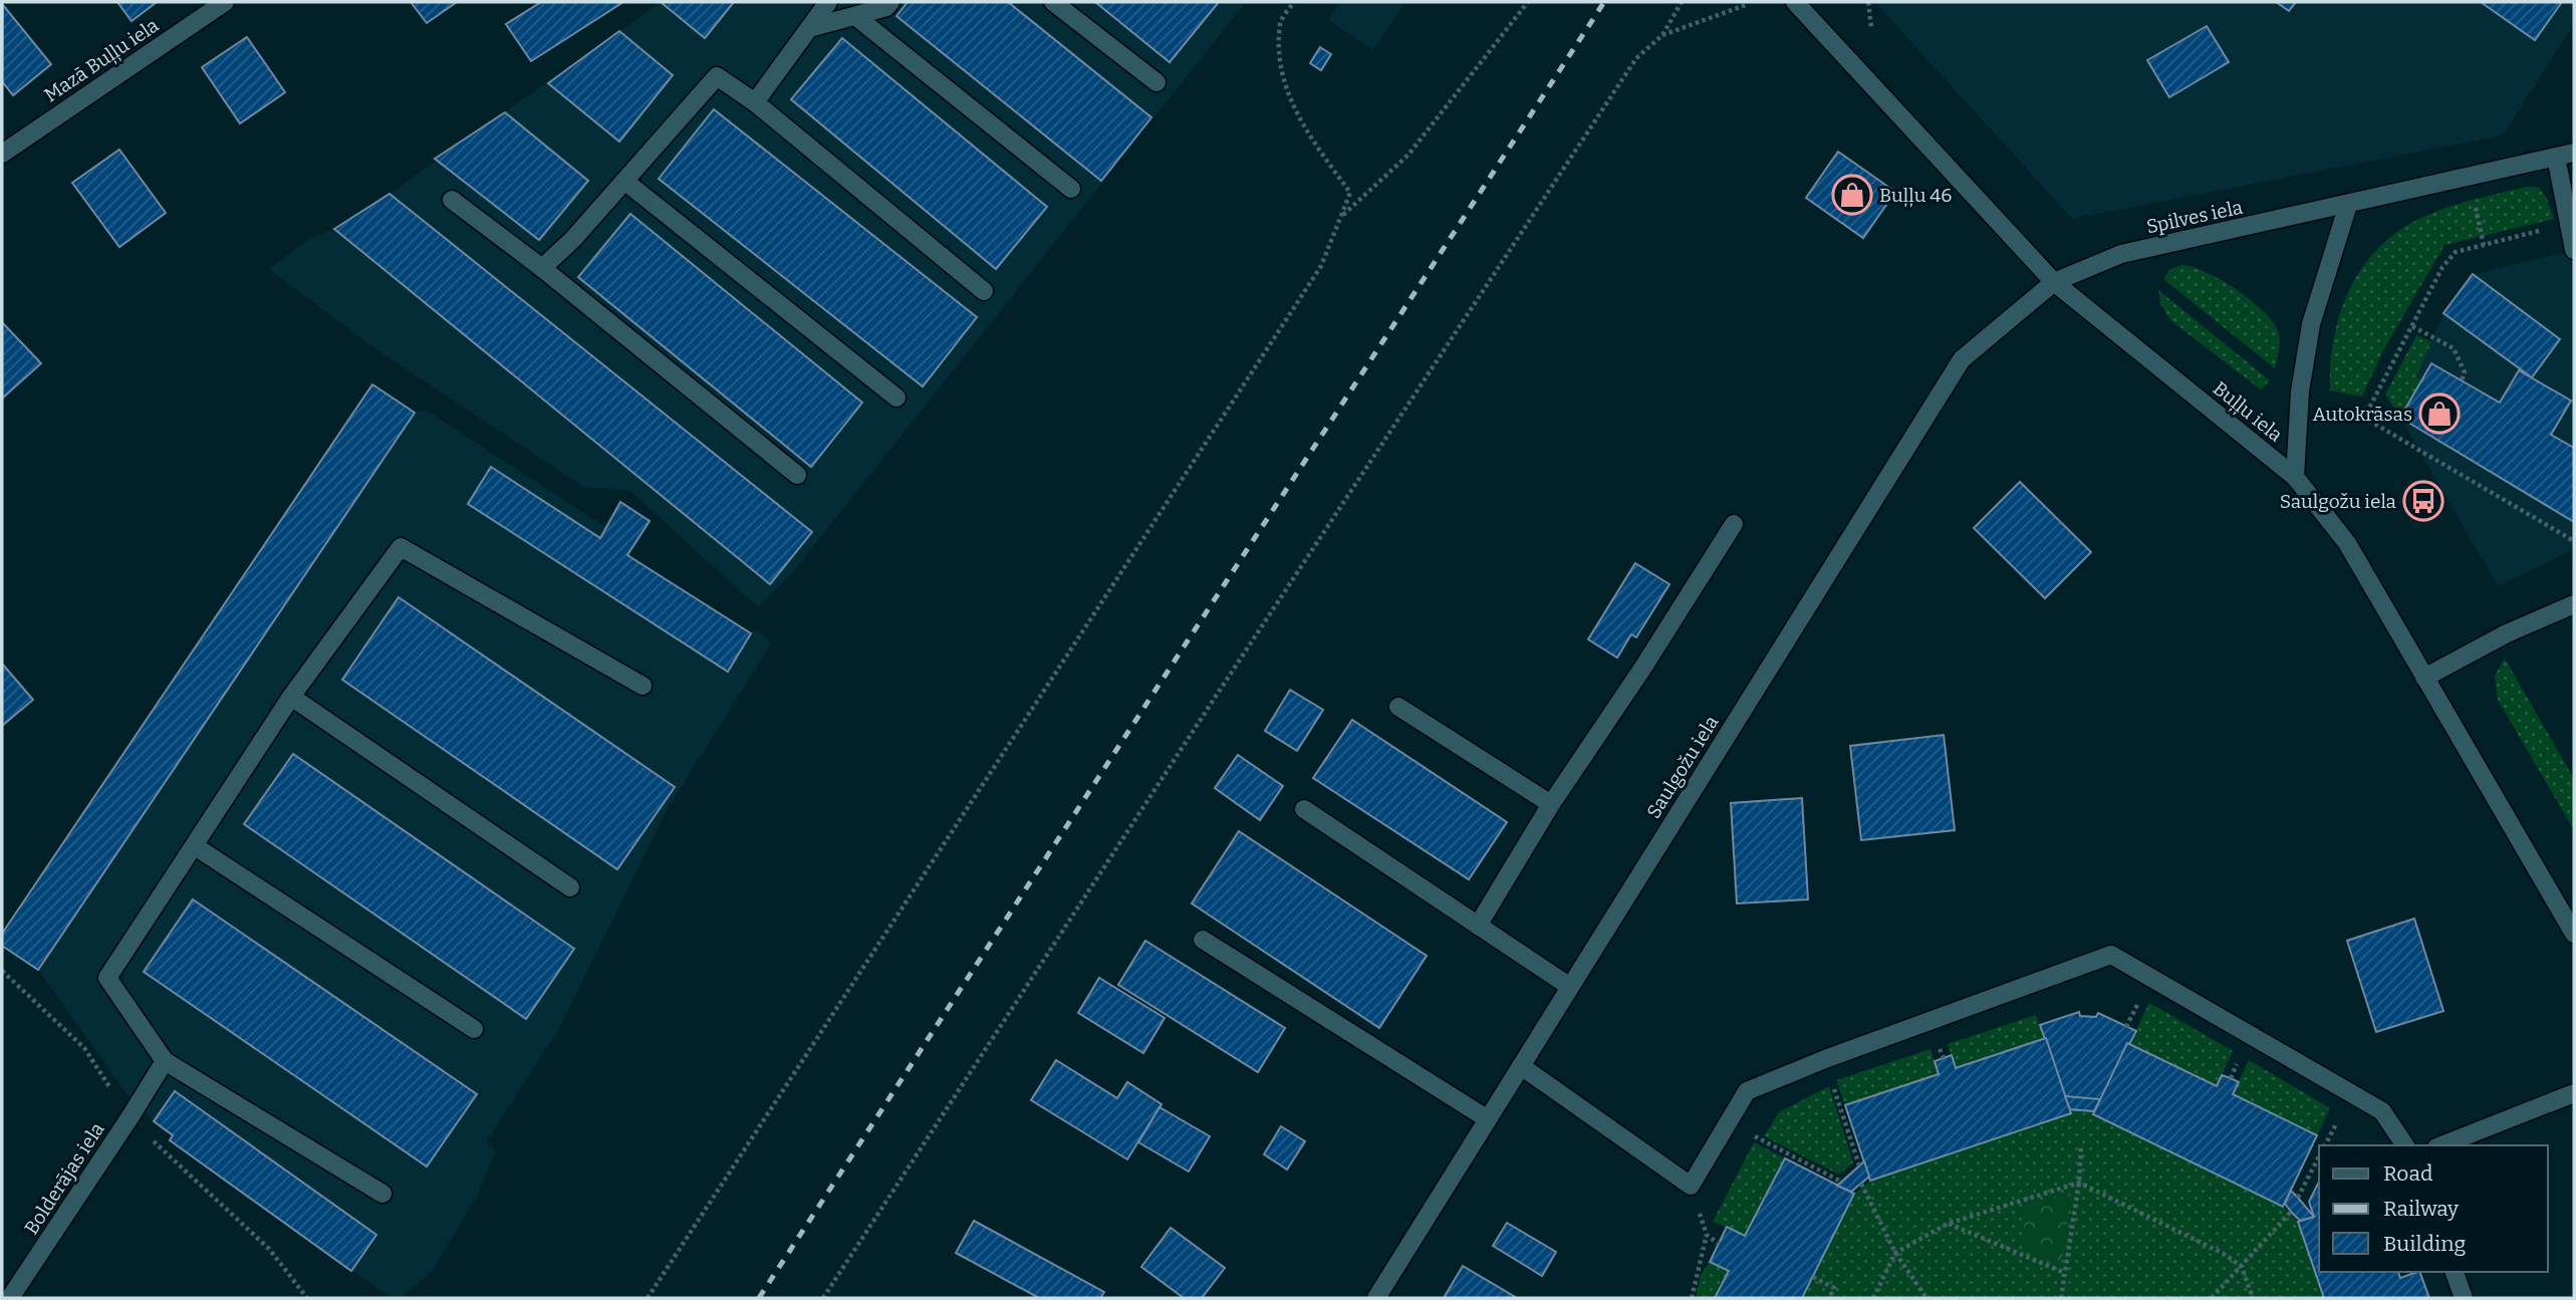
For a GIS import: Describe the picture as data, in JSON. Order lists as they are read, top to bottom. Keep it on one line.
{"streets":{"street":["Mazā Buļļu iela","Spilves iela","Buļļu iela","Saulgožu iela","Bolderājas iela"]},"crossings":[["Spilves iela","Buļļu iela"],["Spilves iela","Saulgožu iela"],["Buļļu iela","Saulgožu iela"]],"places":{"shop":["Buļļu 46","Autokrāsas"],"bus stop":["Saulgožu iela"]},"legend":["Road","Railway","Building"]}
